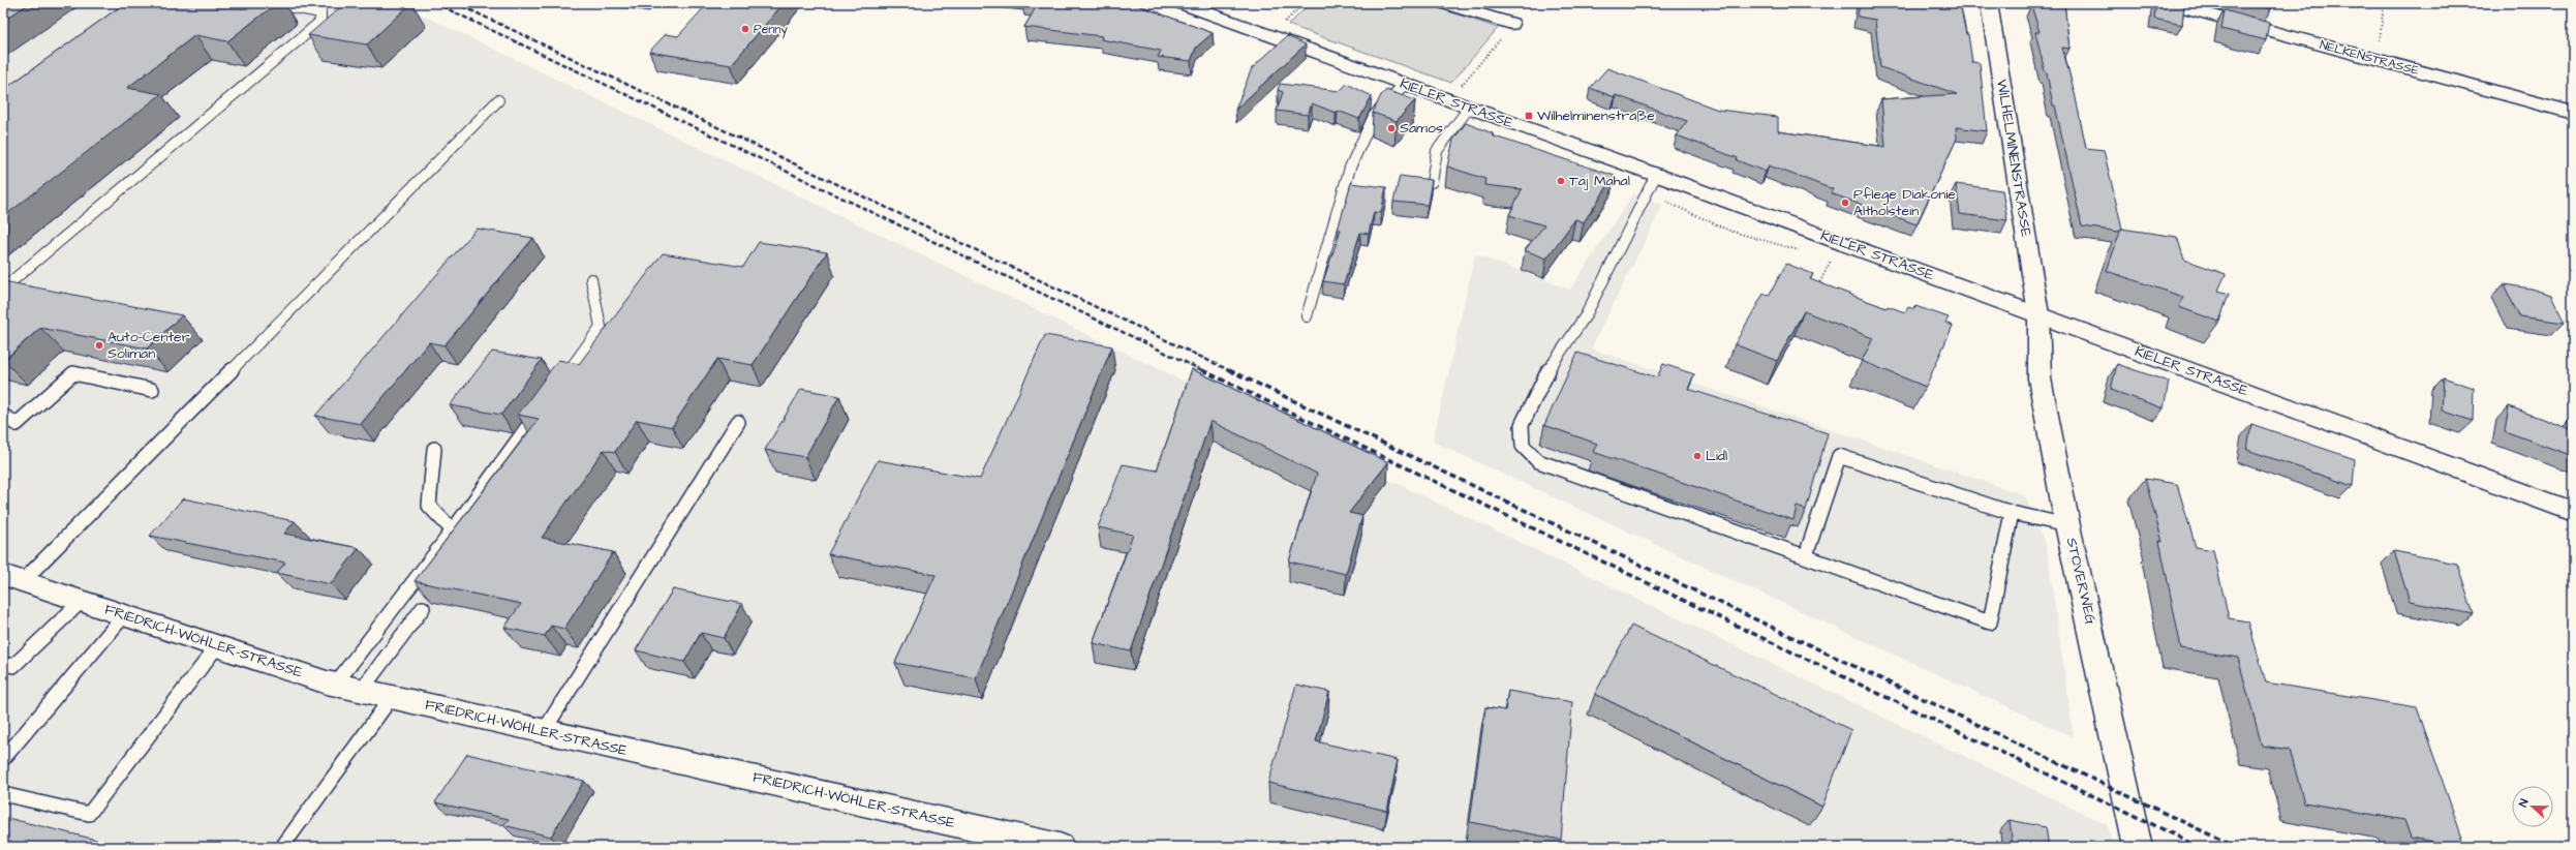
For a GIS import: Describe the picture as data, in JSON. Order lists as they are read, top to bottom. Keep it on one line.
{"streets":{"street":["NELKENSTRASSE","KIELER STRASSE","WILHELMINENSTRASSE","STOVERWEG","FRIEDRICH-WÖHLER-STRASSE"]},"crossings":[["KIELER STRASSE","WILHELMINENSTRASSE"],["KIELER STRASSE","STOVERWEG"],["WILHELMINENSTRASSE","STOVERWEG"]],"places":{"other":["Penny","Samos","Taj Mahal","Pflege Diakonie Altholstein","Auto-Center Soliman","Lidl"],"transit":["Wilhelminenstraße"]},"north":"left"}
